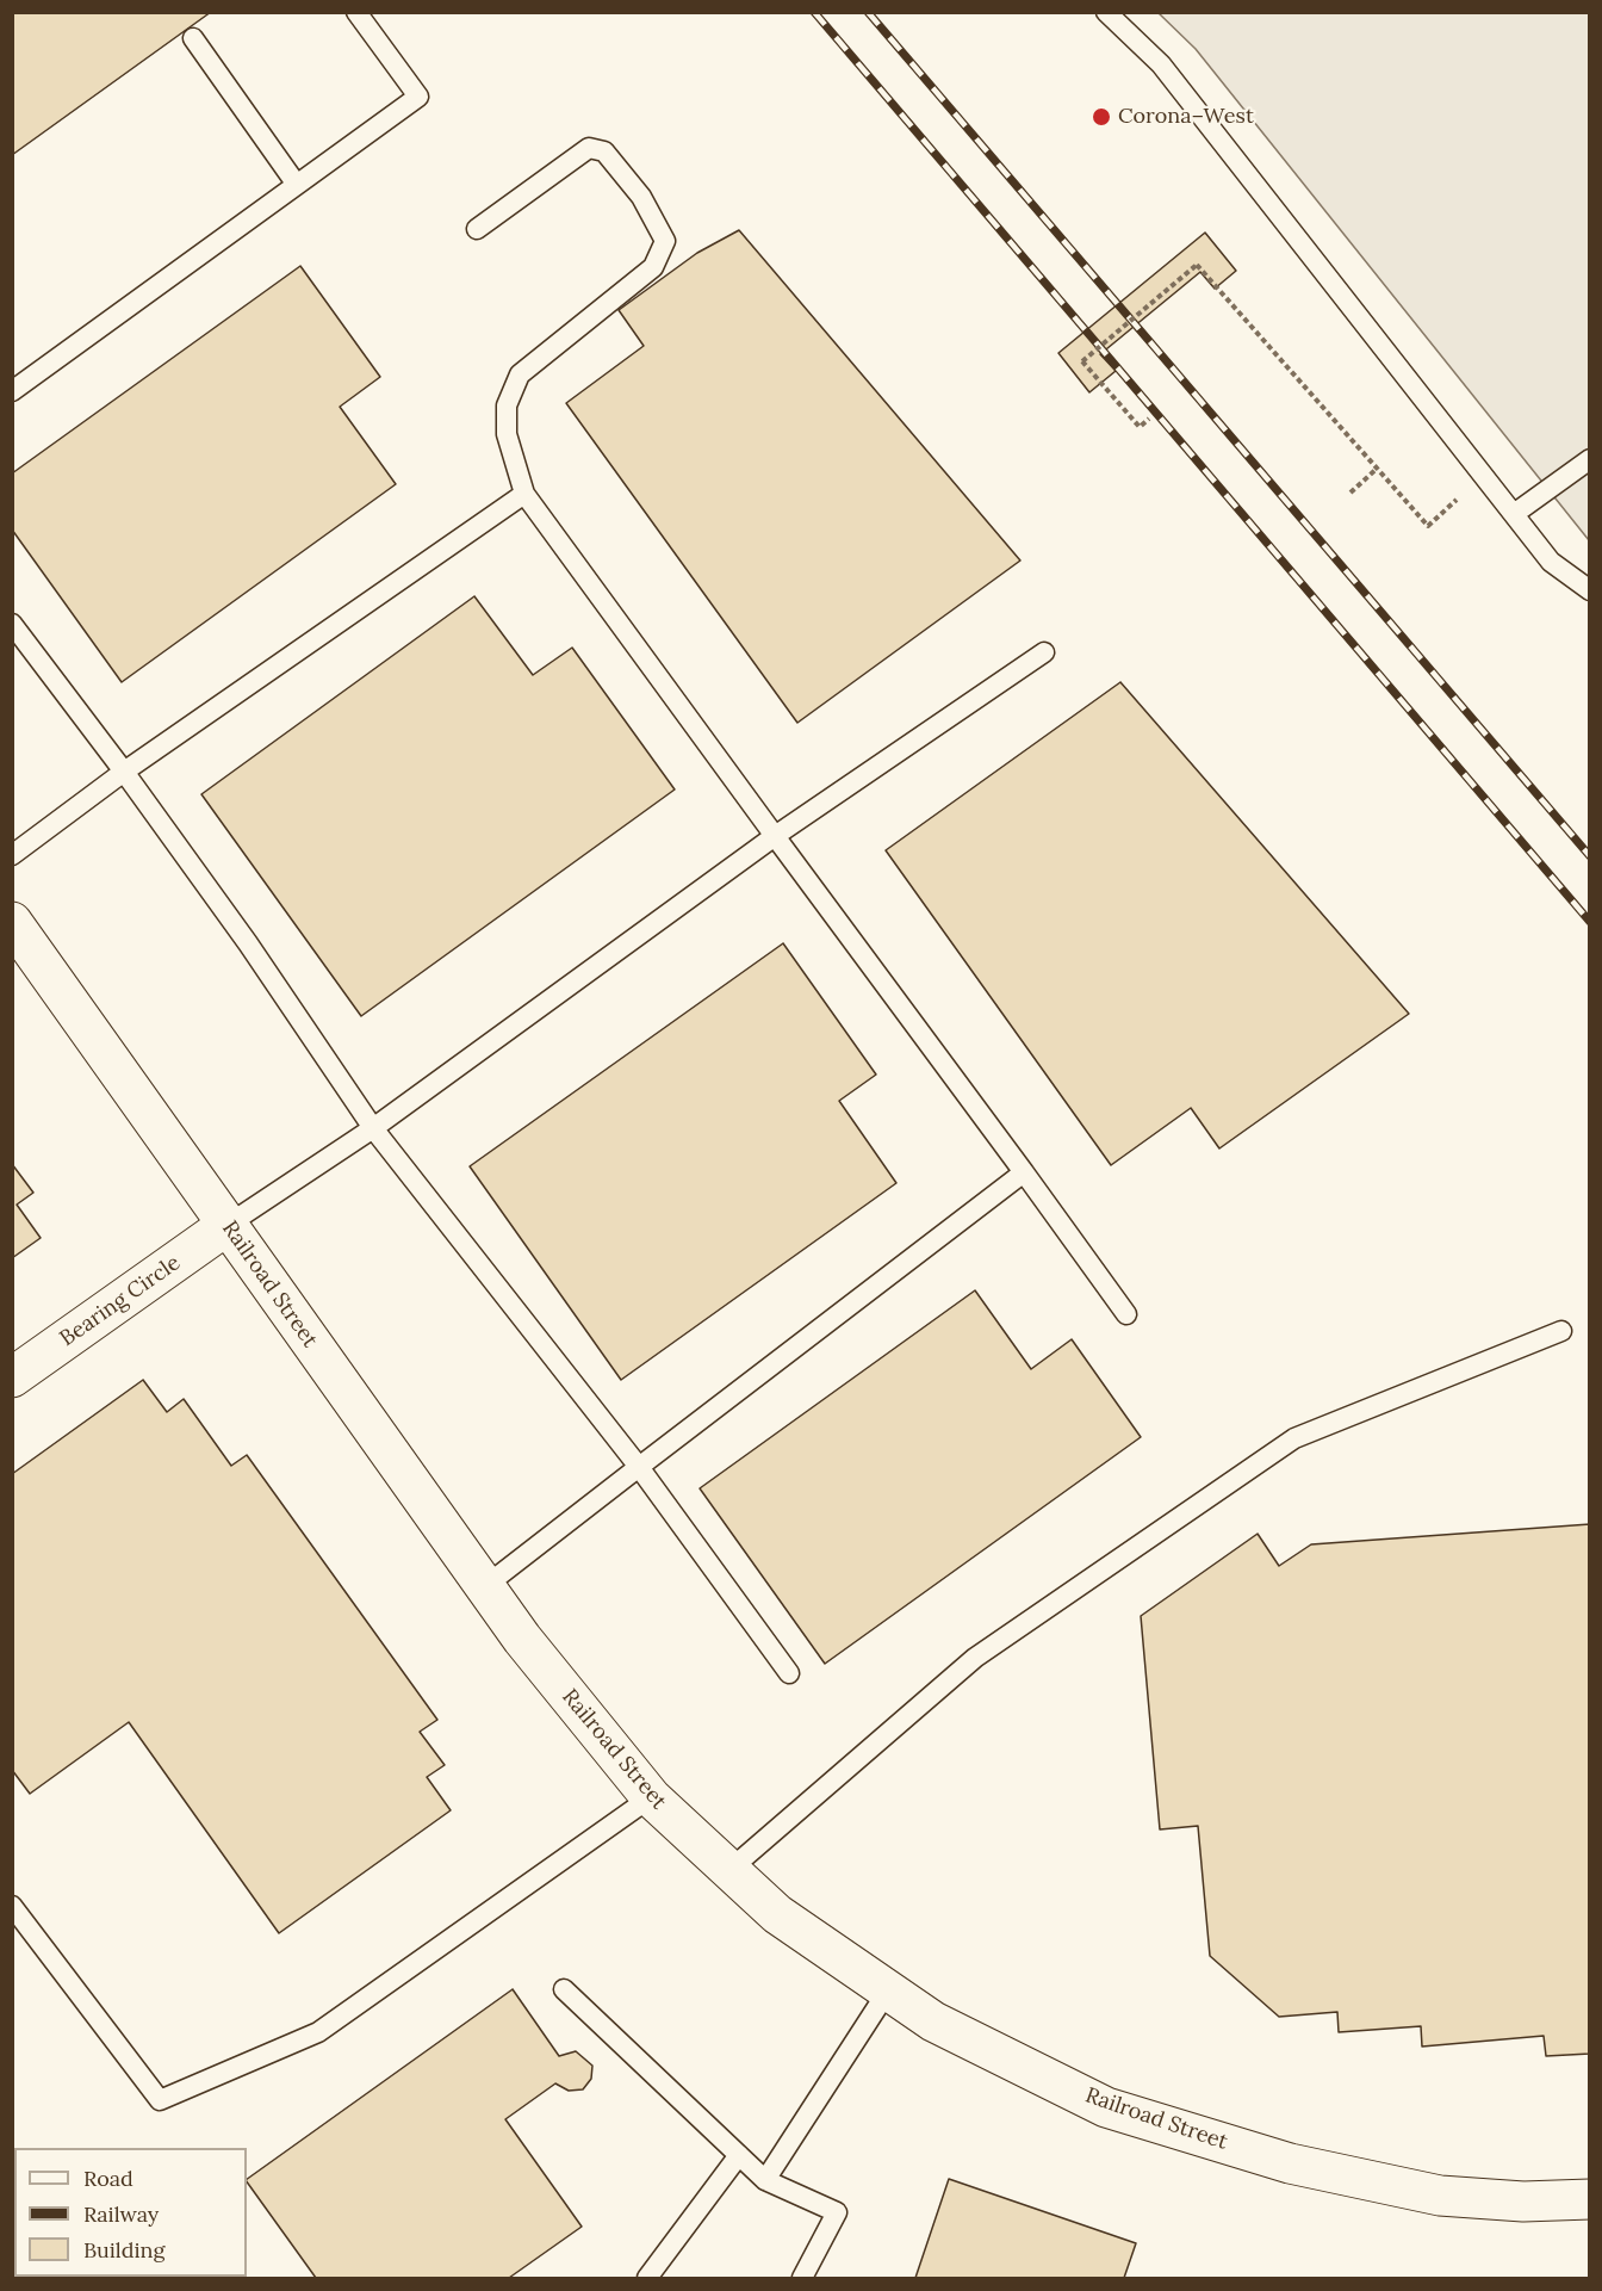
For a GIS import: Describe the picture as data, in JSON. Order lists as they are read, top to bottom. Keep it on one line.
{"streets":{"main road":["Railroad Street","Bearing Circle"]},"crossings":[["Railroad Street","Bearing Circle"]],"places":["Corona–West"],"legend":["Road","Railway","Building"]}
